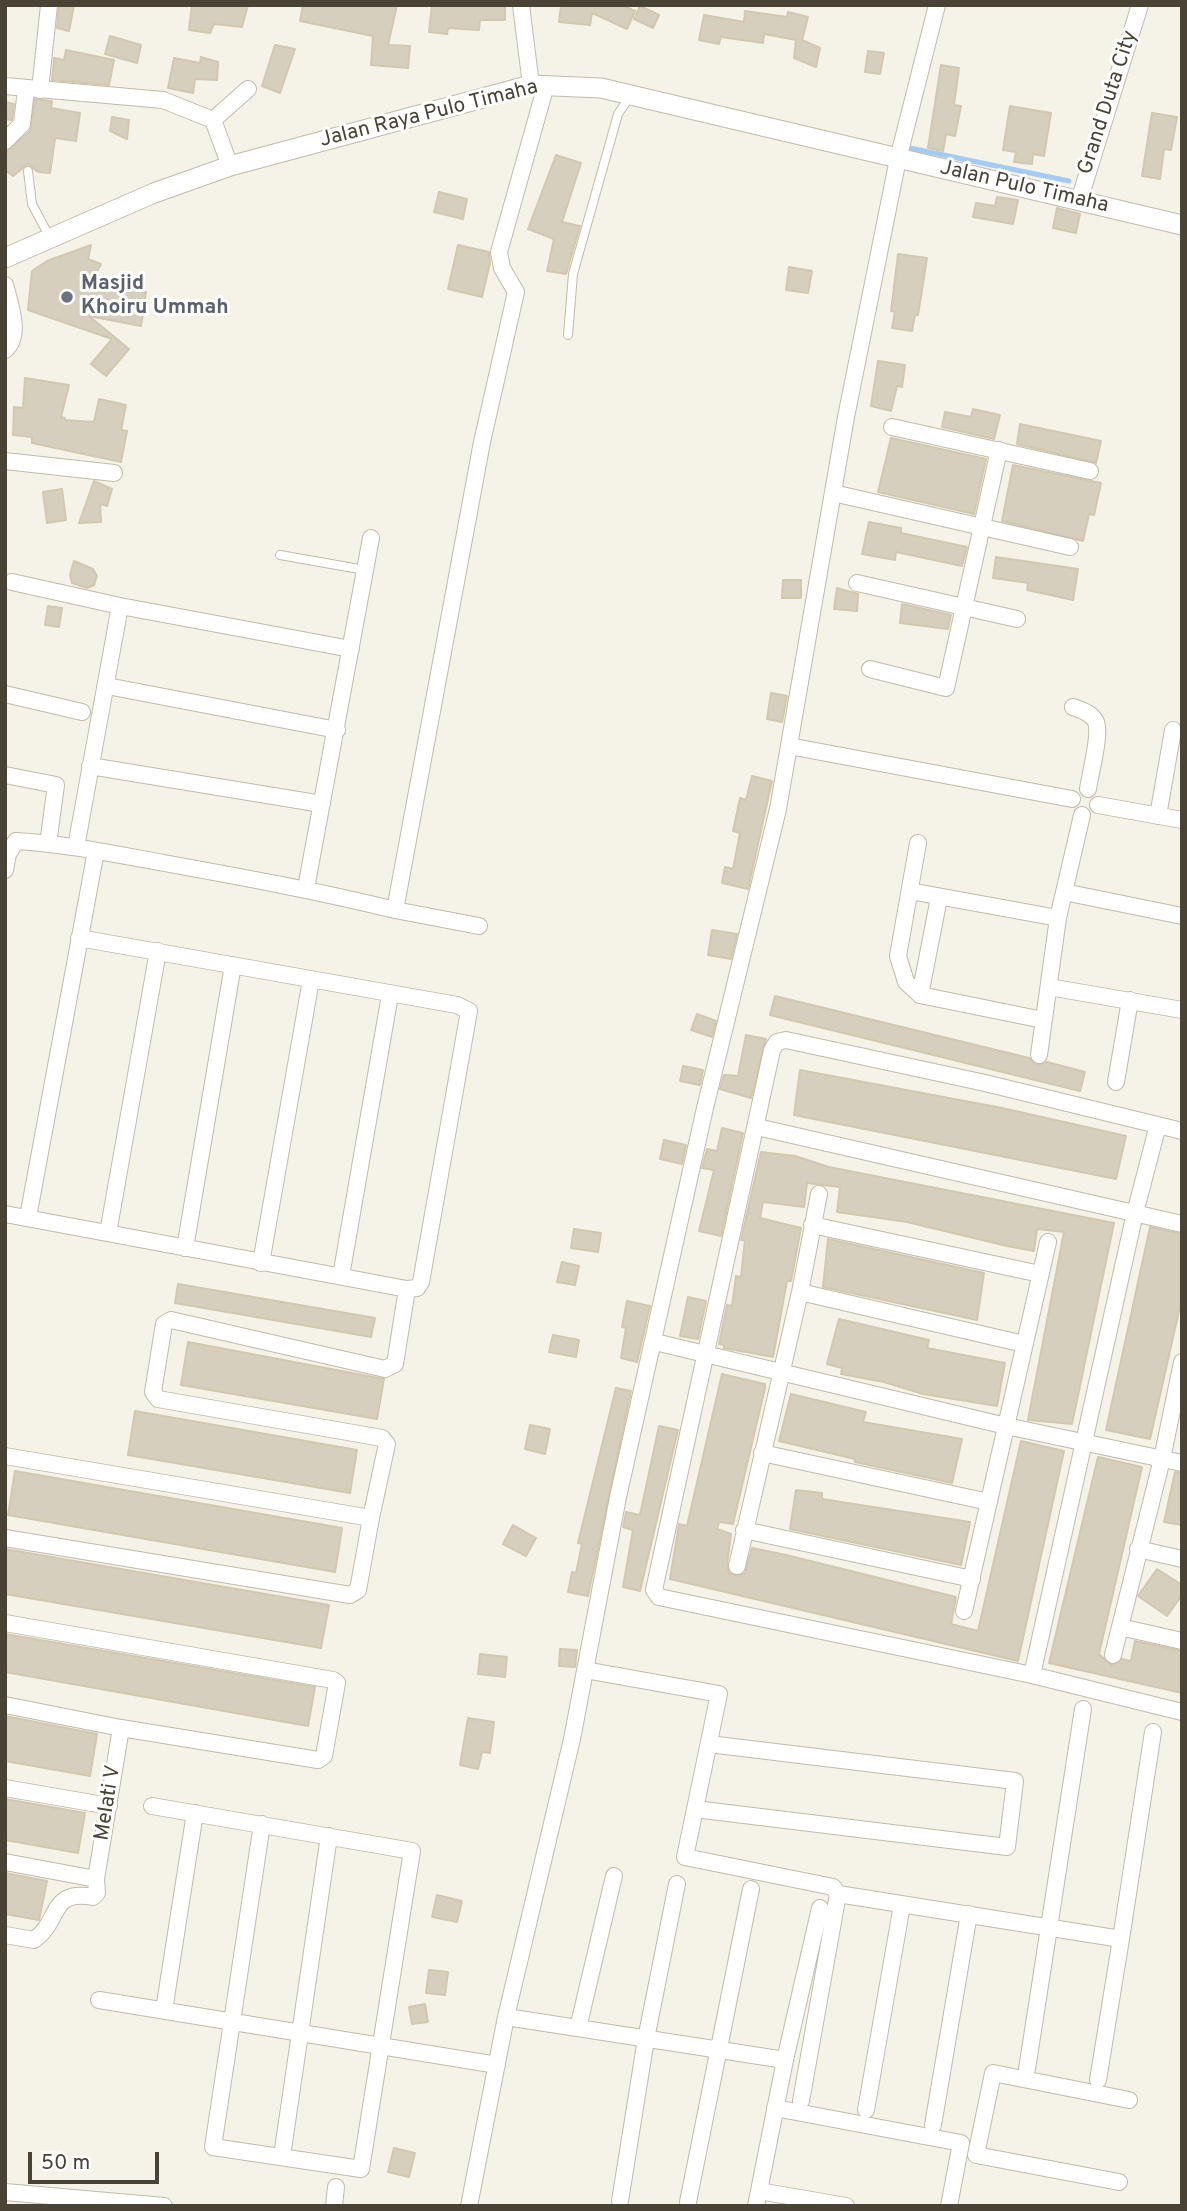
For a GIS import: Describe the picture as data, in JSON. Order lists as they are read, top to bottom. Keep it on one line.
{"streets":{"street":["Grand Duta City","Jalan Raya Pulo Timaha","Jalan Pulo Timaha","Melati V"]},"crossings":[["Grand Duta City","Jalan Pulo Timaha"],["Jalan Raya Pulo Timaha","Jalan Pulo Timaha"]],"places":["Masjid Khoiru Ummah"],"scale_bar":"50 m"}
